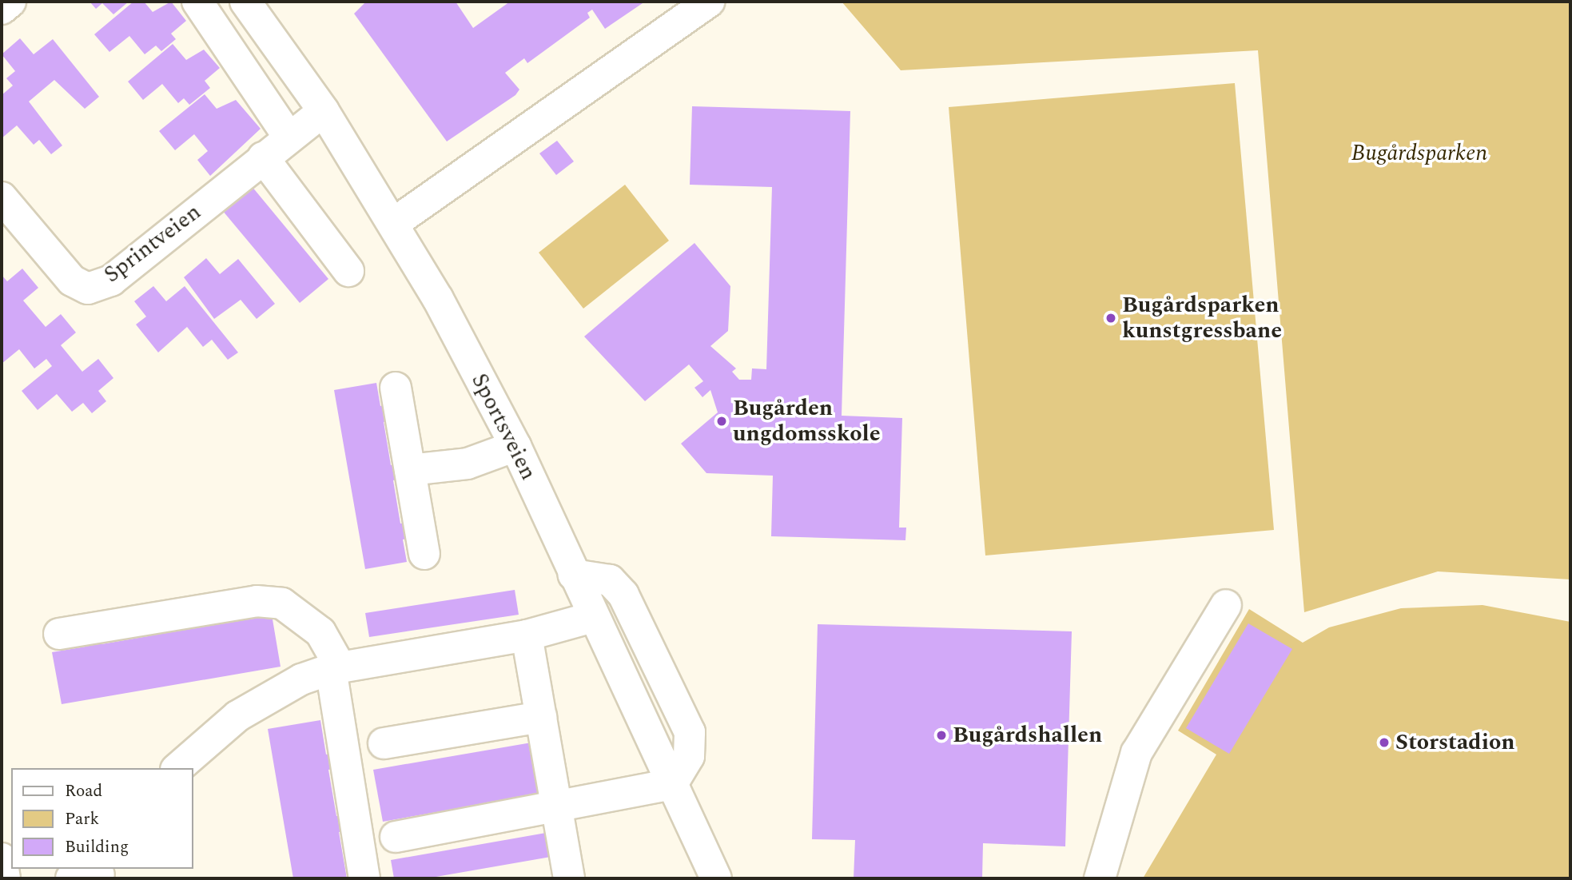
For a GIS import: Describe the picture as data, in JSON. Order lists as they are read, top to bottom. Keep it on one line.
{"streets":{"street":["Sprintveien","Sportsveien"]},"crossings":[["Sprintveien","Sportsveien"]],"parks":["Bugårdsparken"],"places":["Bugårdsparken kunstgressbane","Bugården ungdomsskole","Bugårdshallen","Storstadion"],"legend":["Road","Park","Building"]}
